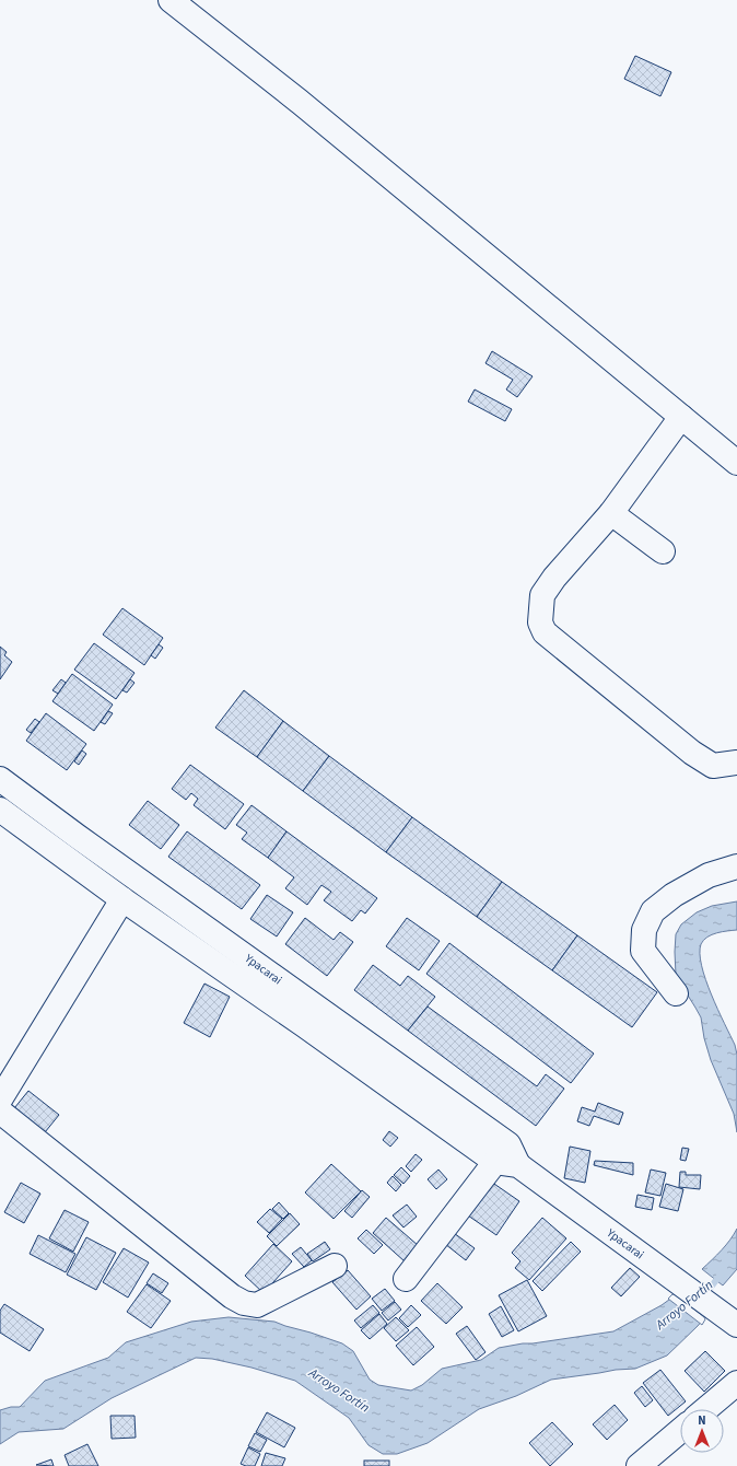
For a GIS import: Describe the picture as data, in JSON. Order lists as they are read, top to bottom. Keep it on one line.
{"streets":{"street":["Ypacarai"]},"water":["Arroyo Fortín"],"north":"top"}
